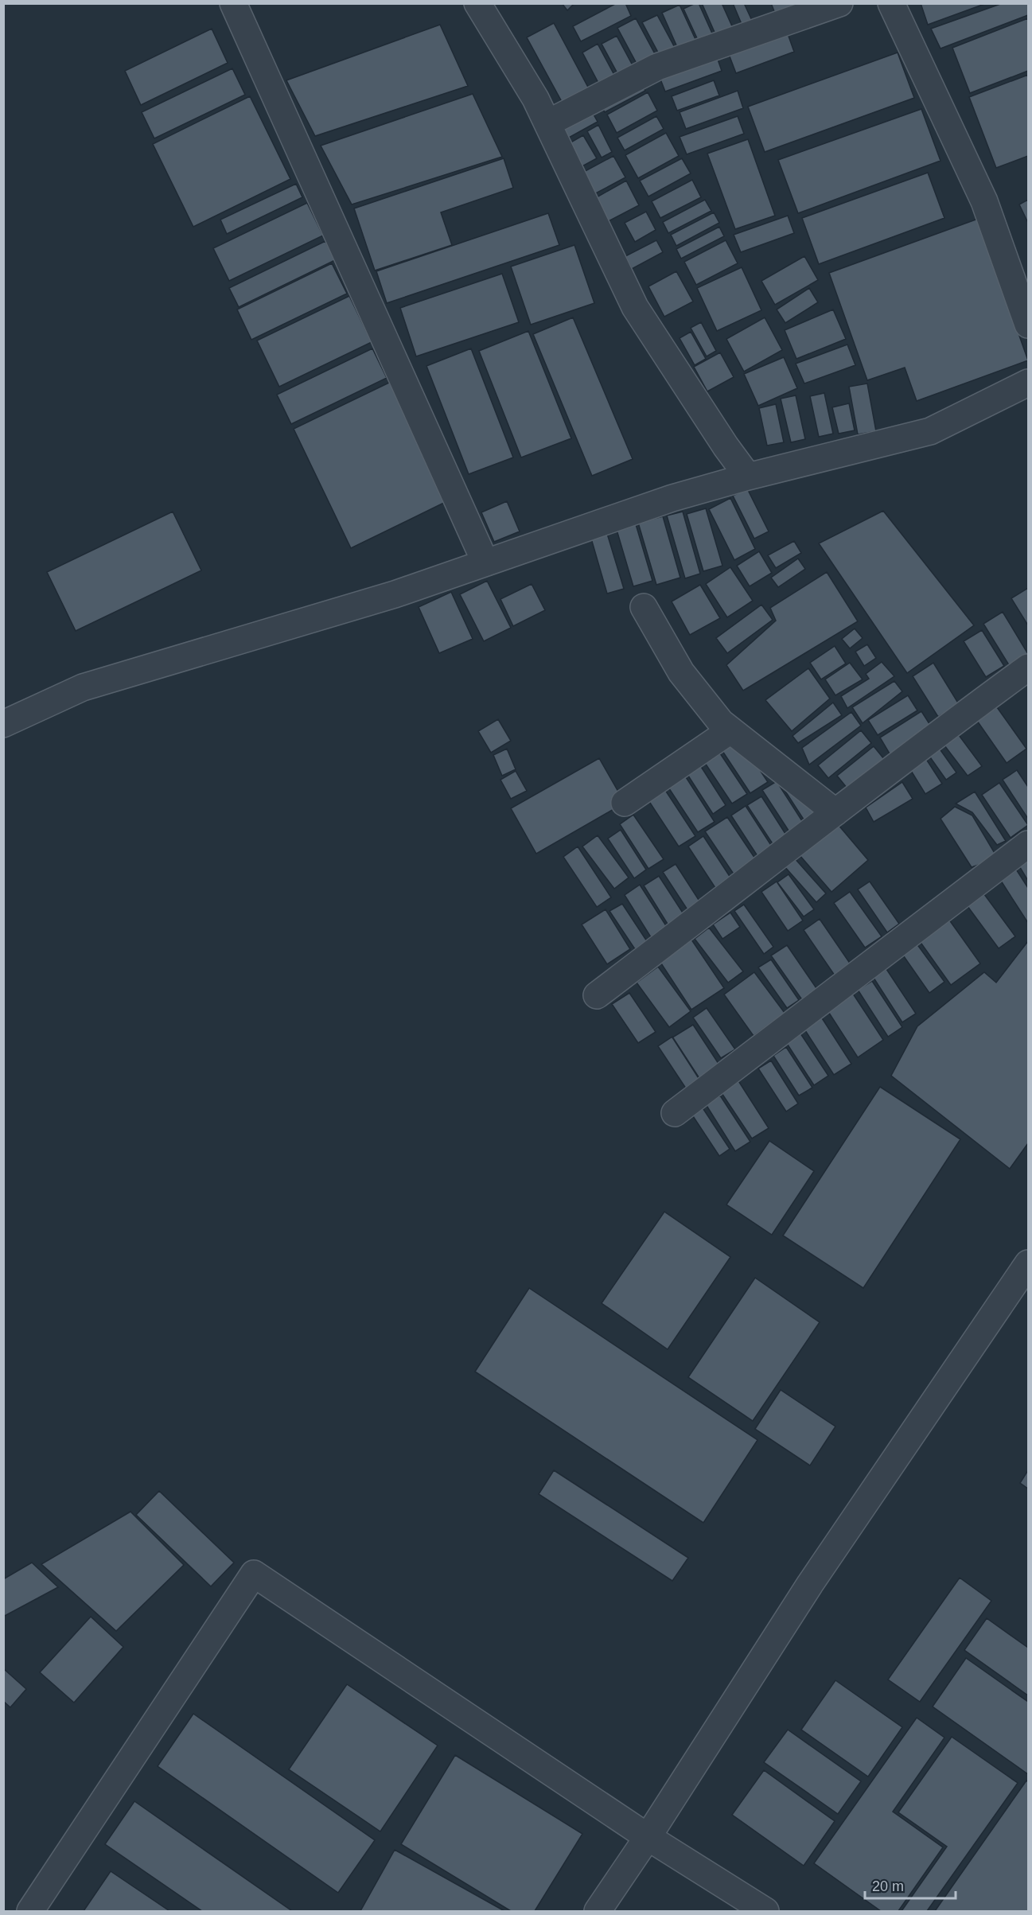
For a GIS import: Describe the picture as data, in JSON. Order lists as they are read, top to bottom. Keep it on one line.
{"scale_bar":"20 m"}
